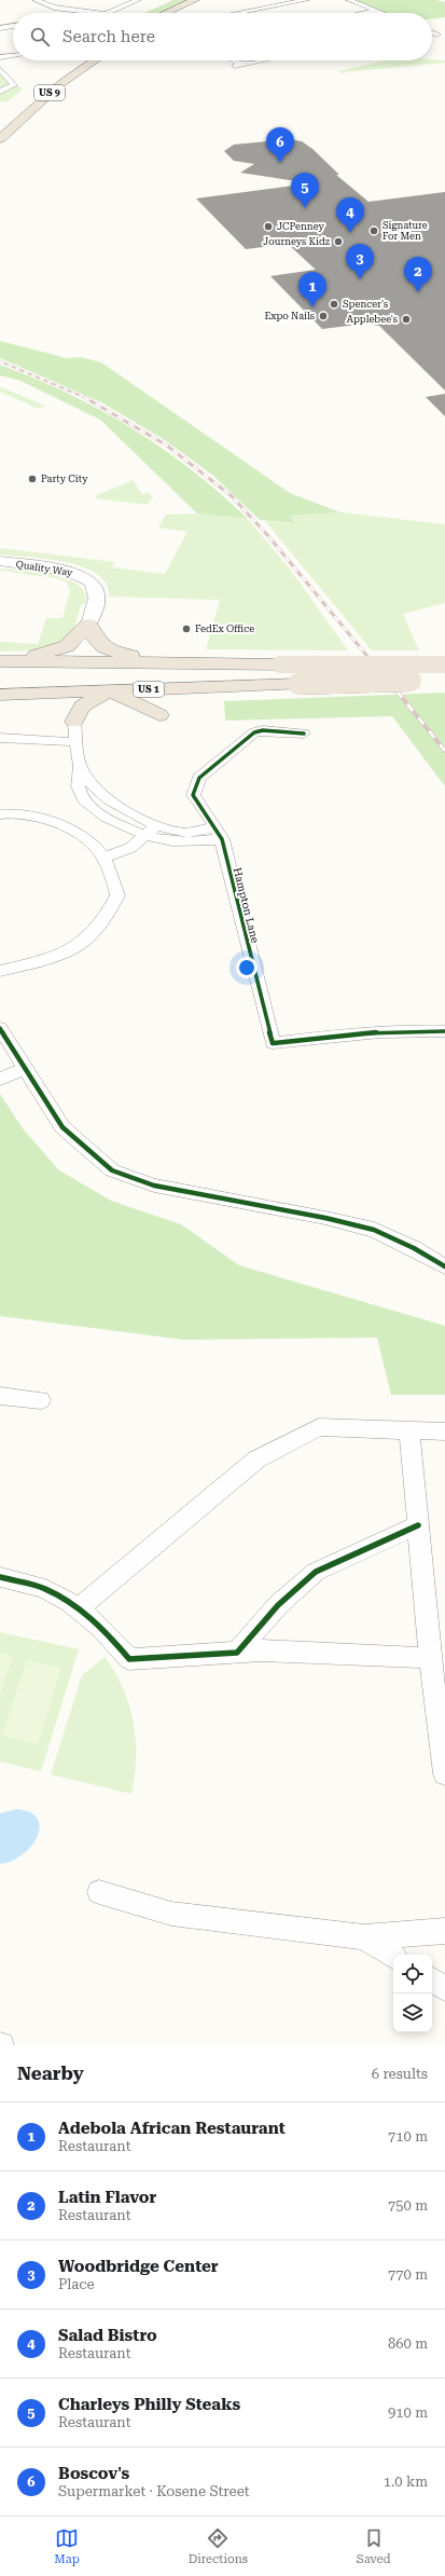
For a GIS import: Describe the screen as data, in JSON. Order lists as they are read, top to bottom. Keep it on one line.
{"streets":{"highway":["US 9","US 1"],"street":["Quality Way","Hampton Lane"]},"places":["JCPenney","Signature For Men","Journeys Kidz","Spencer's","Expo Nails","Applebee's","Party City","FedEx Office"],"page":{"search":"Search here","pins":["6","5","4","3","2","1"],"heading":["Nearby","6 results"],"list":[{"mark":"1","name":"Adebola African Restaurant","note":"Restaurant","value":"710 m"},{"mark":"2","name":"Latin Flavor","note":"Restaurant","value":"750 m"},{"mark":"3","name":"Woodbridge Center","note":"Place","value":"770 m"},{"mark":"4","name":"Salad Bistro","note":"Restaurant","value":"860 m"},{"mark":"5","name":"Charleys Philly Steaks","note":"Restaurant","value":"910 m"},{"mark":"6","name":"Boscov's","note":"Supermarket · Kosene Street","value":"1.0 km"}],"nav":["Map","Directions","Saved"]}}
